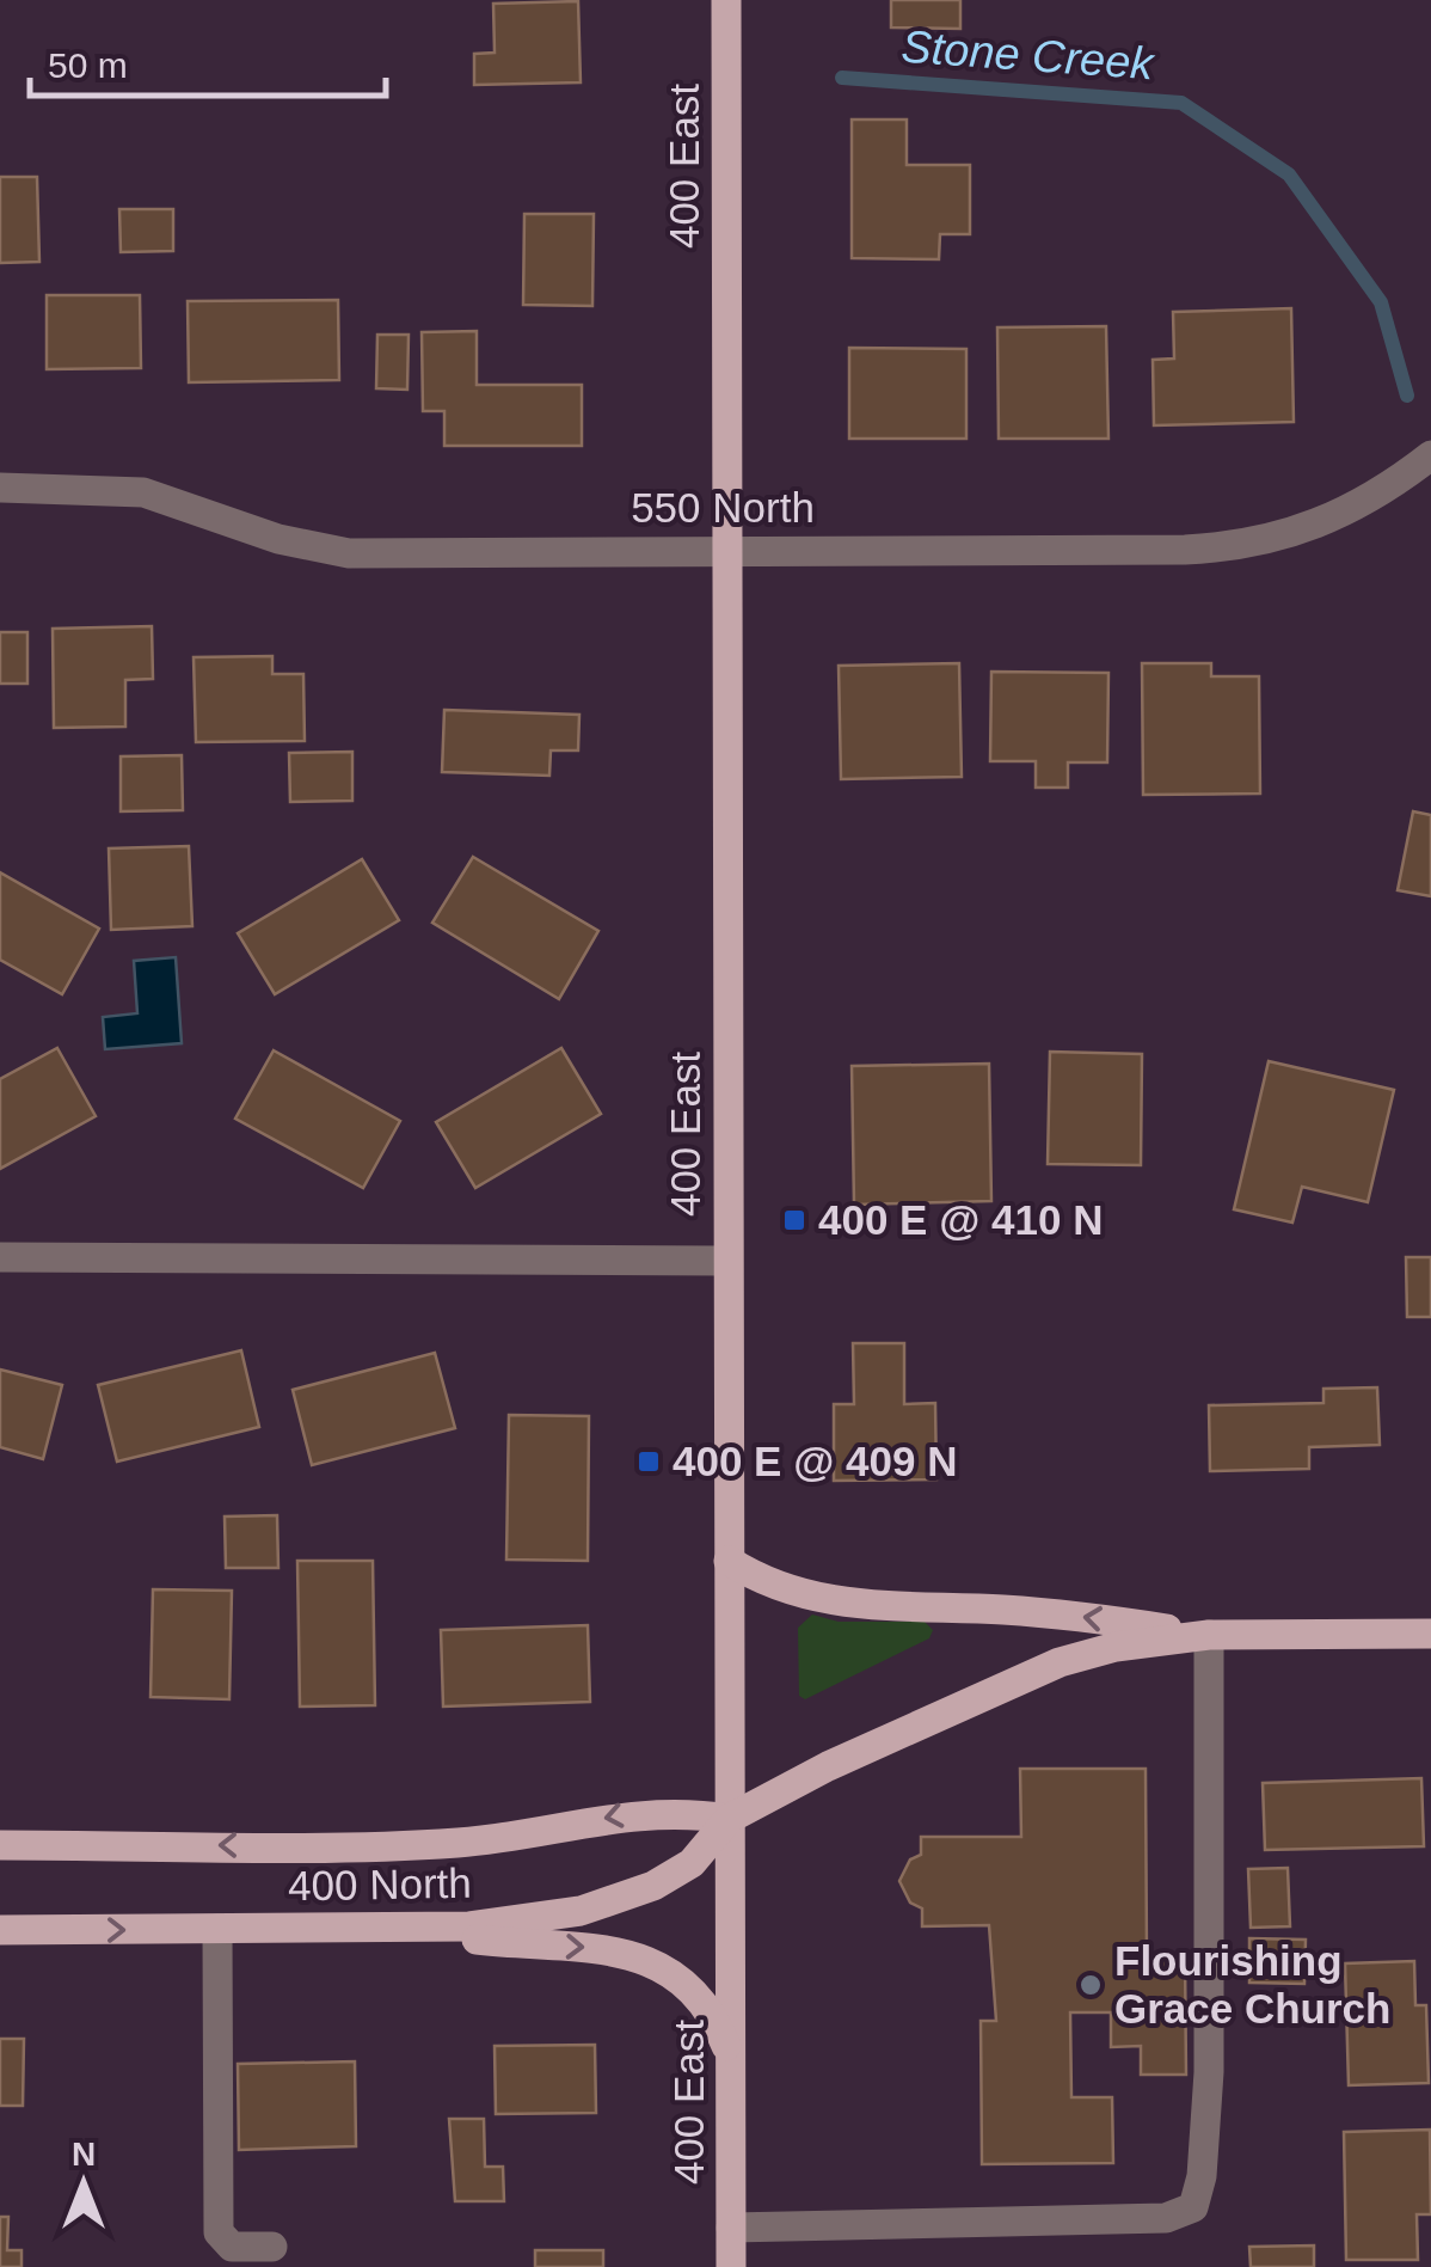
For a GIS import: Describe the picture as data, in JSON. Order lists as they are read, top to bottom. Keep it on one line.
{"streets":{"main road":["400 East","400 North"],"street":["550 North"]},"crossings":[["400 East","550 North"],["400 East","400 North"]],"water":["Stone Creek"],"places":{"transit":["400 E @ 410 N","400 E @ 409 N"],"other":["Flourishing Grace Church"]},"scale_bar":"50 m","north":"top"}
